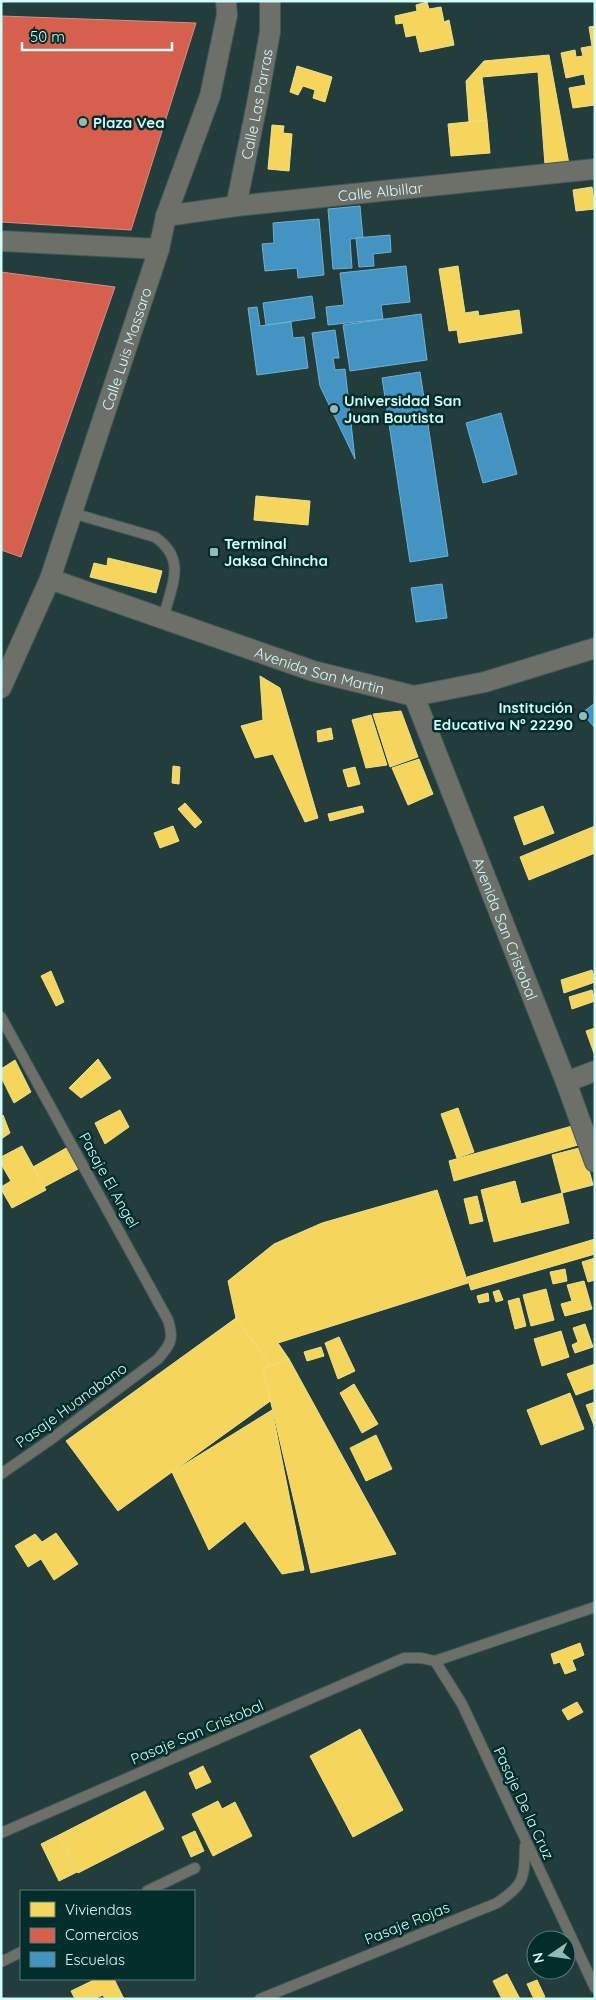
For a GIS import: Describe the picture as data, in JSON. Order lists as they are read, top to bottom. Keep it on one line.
{"streets":{"street":["Calle Las Parras","Calle Albillar","Calle Luis Massaro","Avenida San Martin","Avenida San Cristobal"],"lane":["Pasaje El Angel","Pasaje Huanabano","Pasaje San Cristobal","Pasaje De la Cruz","Pasaje Rojas"]},"crossings":[["Calle Las Parras","Calle Albillar"],["Calle Albillar","Calle Luis Massaro"],["Calle Luis Massaro","Avenida San Martin"],["Avenida San Martin","Avenida San Cristobal"],["Pasaje El Angel","Pasaje Huanabano"],["Pasaje San Cristobal","Pasaje De la Cruz"],["Pasaje De la Cruz","Pasaje Rojas"]],"places":{"other":["Plaza Vea","Universidad San Juan Bautista","Institución Educativa Nº 22290"],"transit":["Terminal Jaksa Chincha"]},"legend":["Viviendas","Comercios","Escuelas"],"scale_bar":"50 m","north":"left"}
